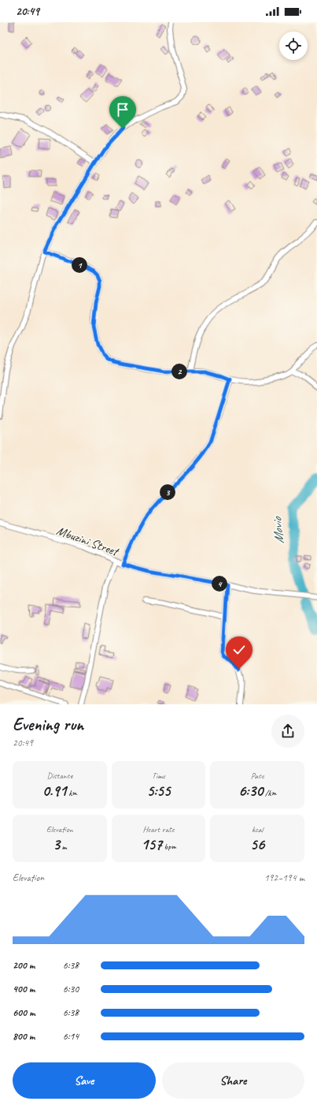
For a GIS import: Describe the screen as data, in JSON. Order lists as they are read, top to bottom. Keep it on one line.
{"streets":{"street":["Mbuzini Street"]},"water":["Movio"],"page":{"status":"20:49","pins":["1","2","3","4"],"heading":["Evening run","20:49"],"stats":[["Distance","0.91 km"],["Time","5:55"],["Pace","6:30 /km"],["Elevation","3 m"],["Heart rate","157 bpm"],["kcal","56"]],"chart":["Elevation","192–194 m"],"list":[{"name":"200 m","note":"6:38"},{"name":"400 m","note":"6:30"},{"name":"600 m","note":"6:38"},{"name":"800 m","note":"6:14"}],"buttons":["Save","Share"]}}
